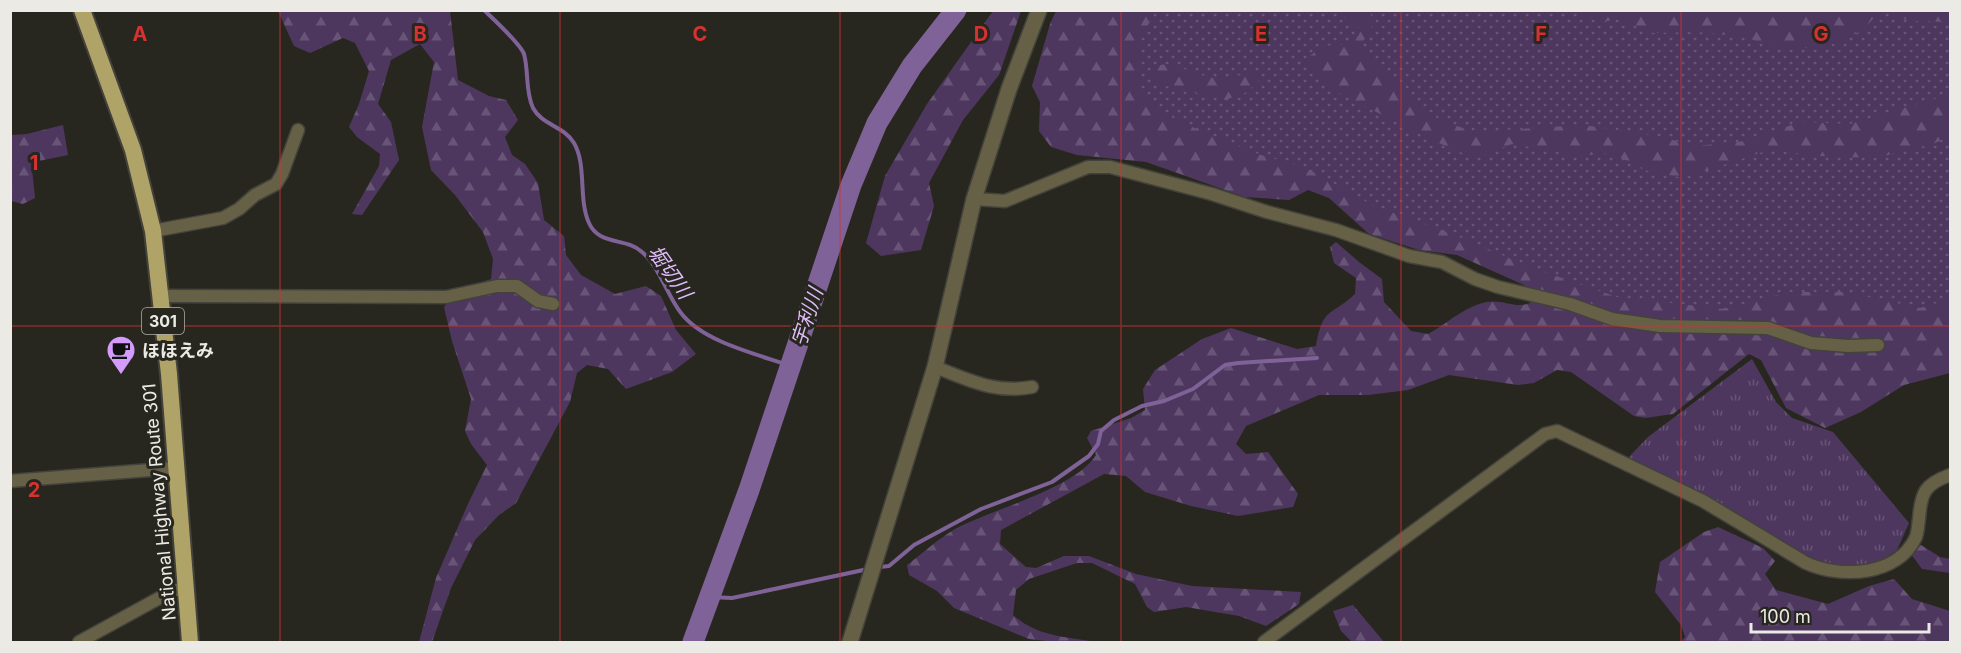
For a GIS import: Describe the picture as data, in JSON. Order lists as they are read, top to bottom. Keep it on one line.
{"streets":{"highway":["301","National Highway Route 301"]},"water":["堀切川","宇利川"],"places":{"cafe":["ほほえみ"]},"scale_bar":"100 m","grid":{"columns":["A","B","C","D","E","F","G"],"rows":["1","2"]}}
